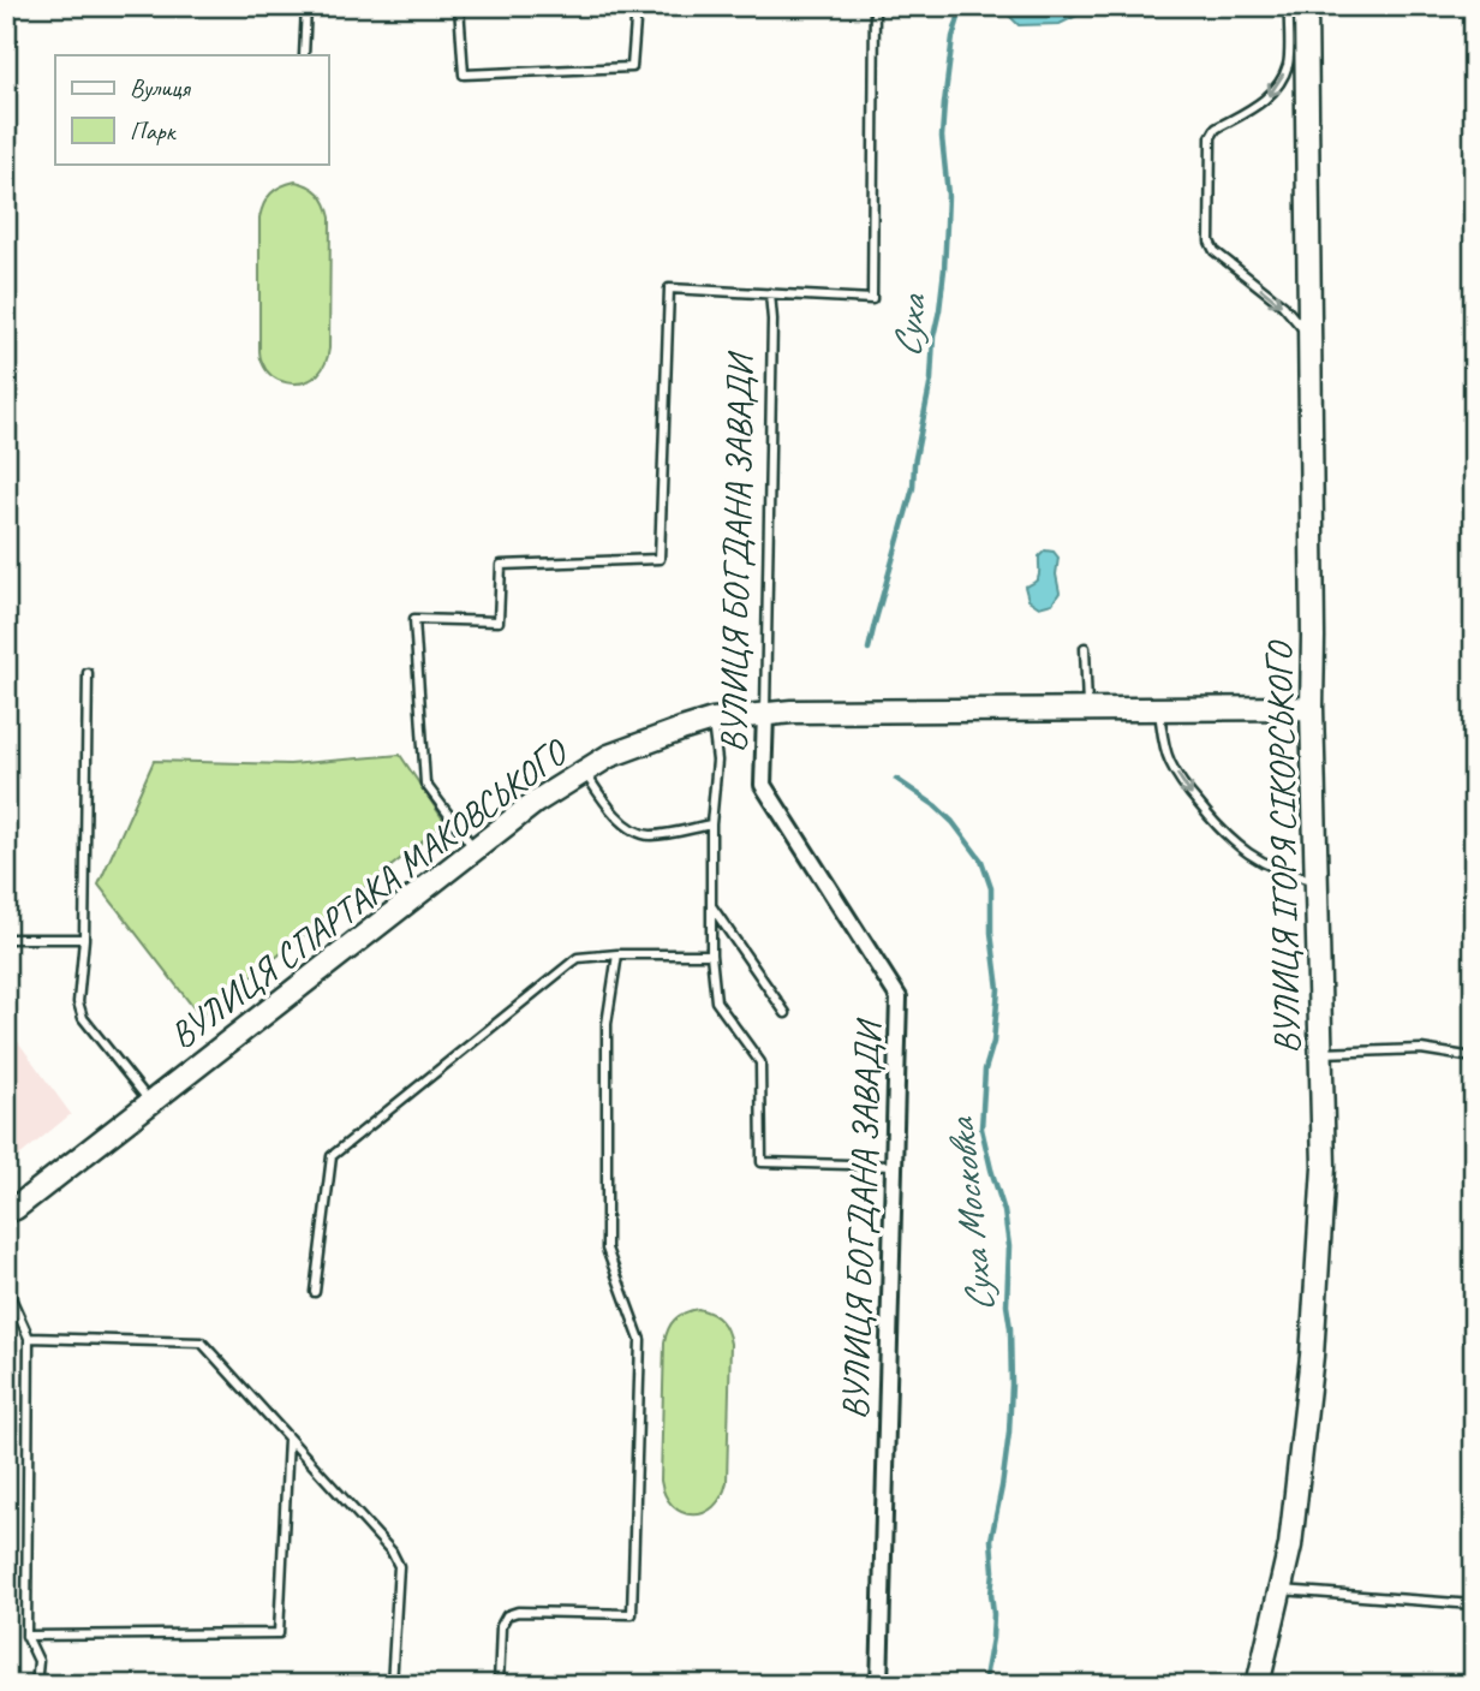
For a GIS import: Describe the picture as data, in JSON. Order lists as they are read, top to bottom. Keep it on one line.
{"streets":{"main road":["ВУЛИЦЯ ІГОРЯ СІКОРСЬКОГО","ВУЛИЦЯ СПАРТАКА МАКОВСЬКОГО"],"street":["ВУЛИЦЯ БОГДАНА ЗАВАДИ"]},"crossings":[["ВУЛИЦЯ БОГДАНА ЗАВАДИ","ВУЛИЦЯ СПАРТАКА МАКОВСЬКОГО"],["ВУЛИЦЯ ІГОРЯ СІКОРСЬКОГО","ВУЛИЦЯ СПАРТАКА МАКОВСЬКОГО"]],"water":["Суха","Суха Московка"],"legend":["Вулиця","Парк"]}
